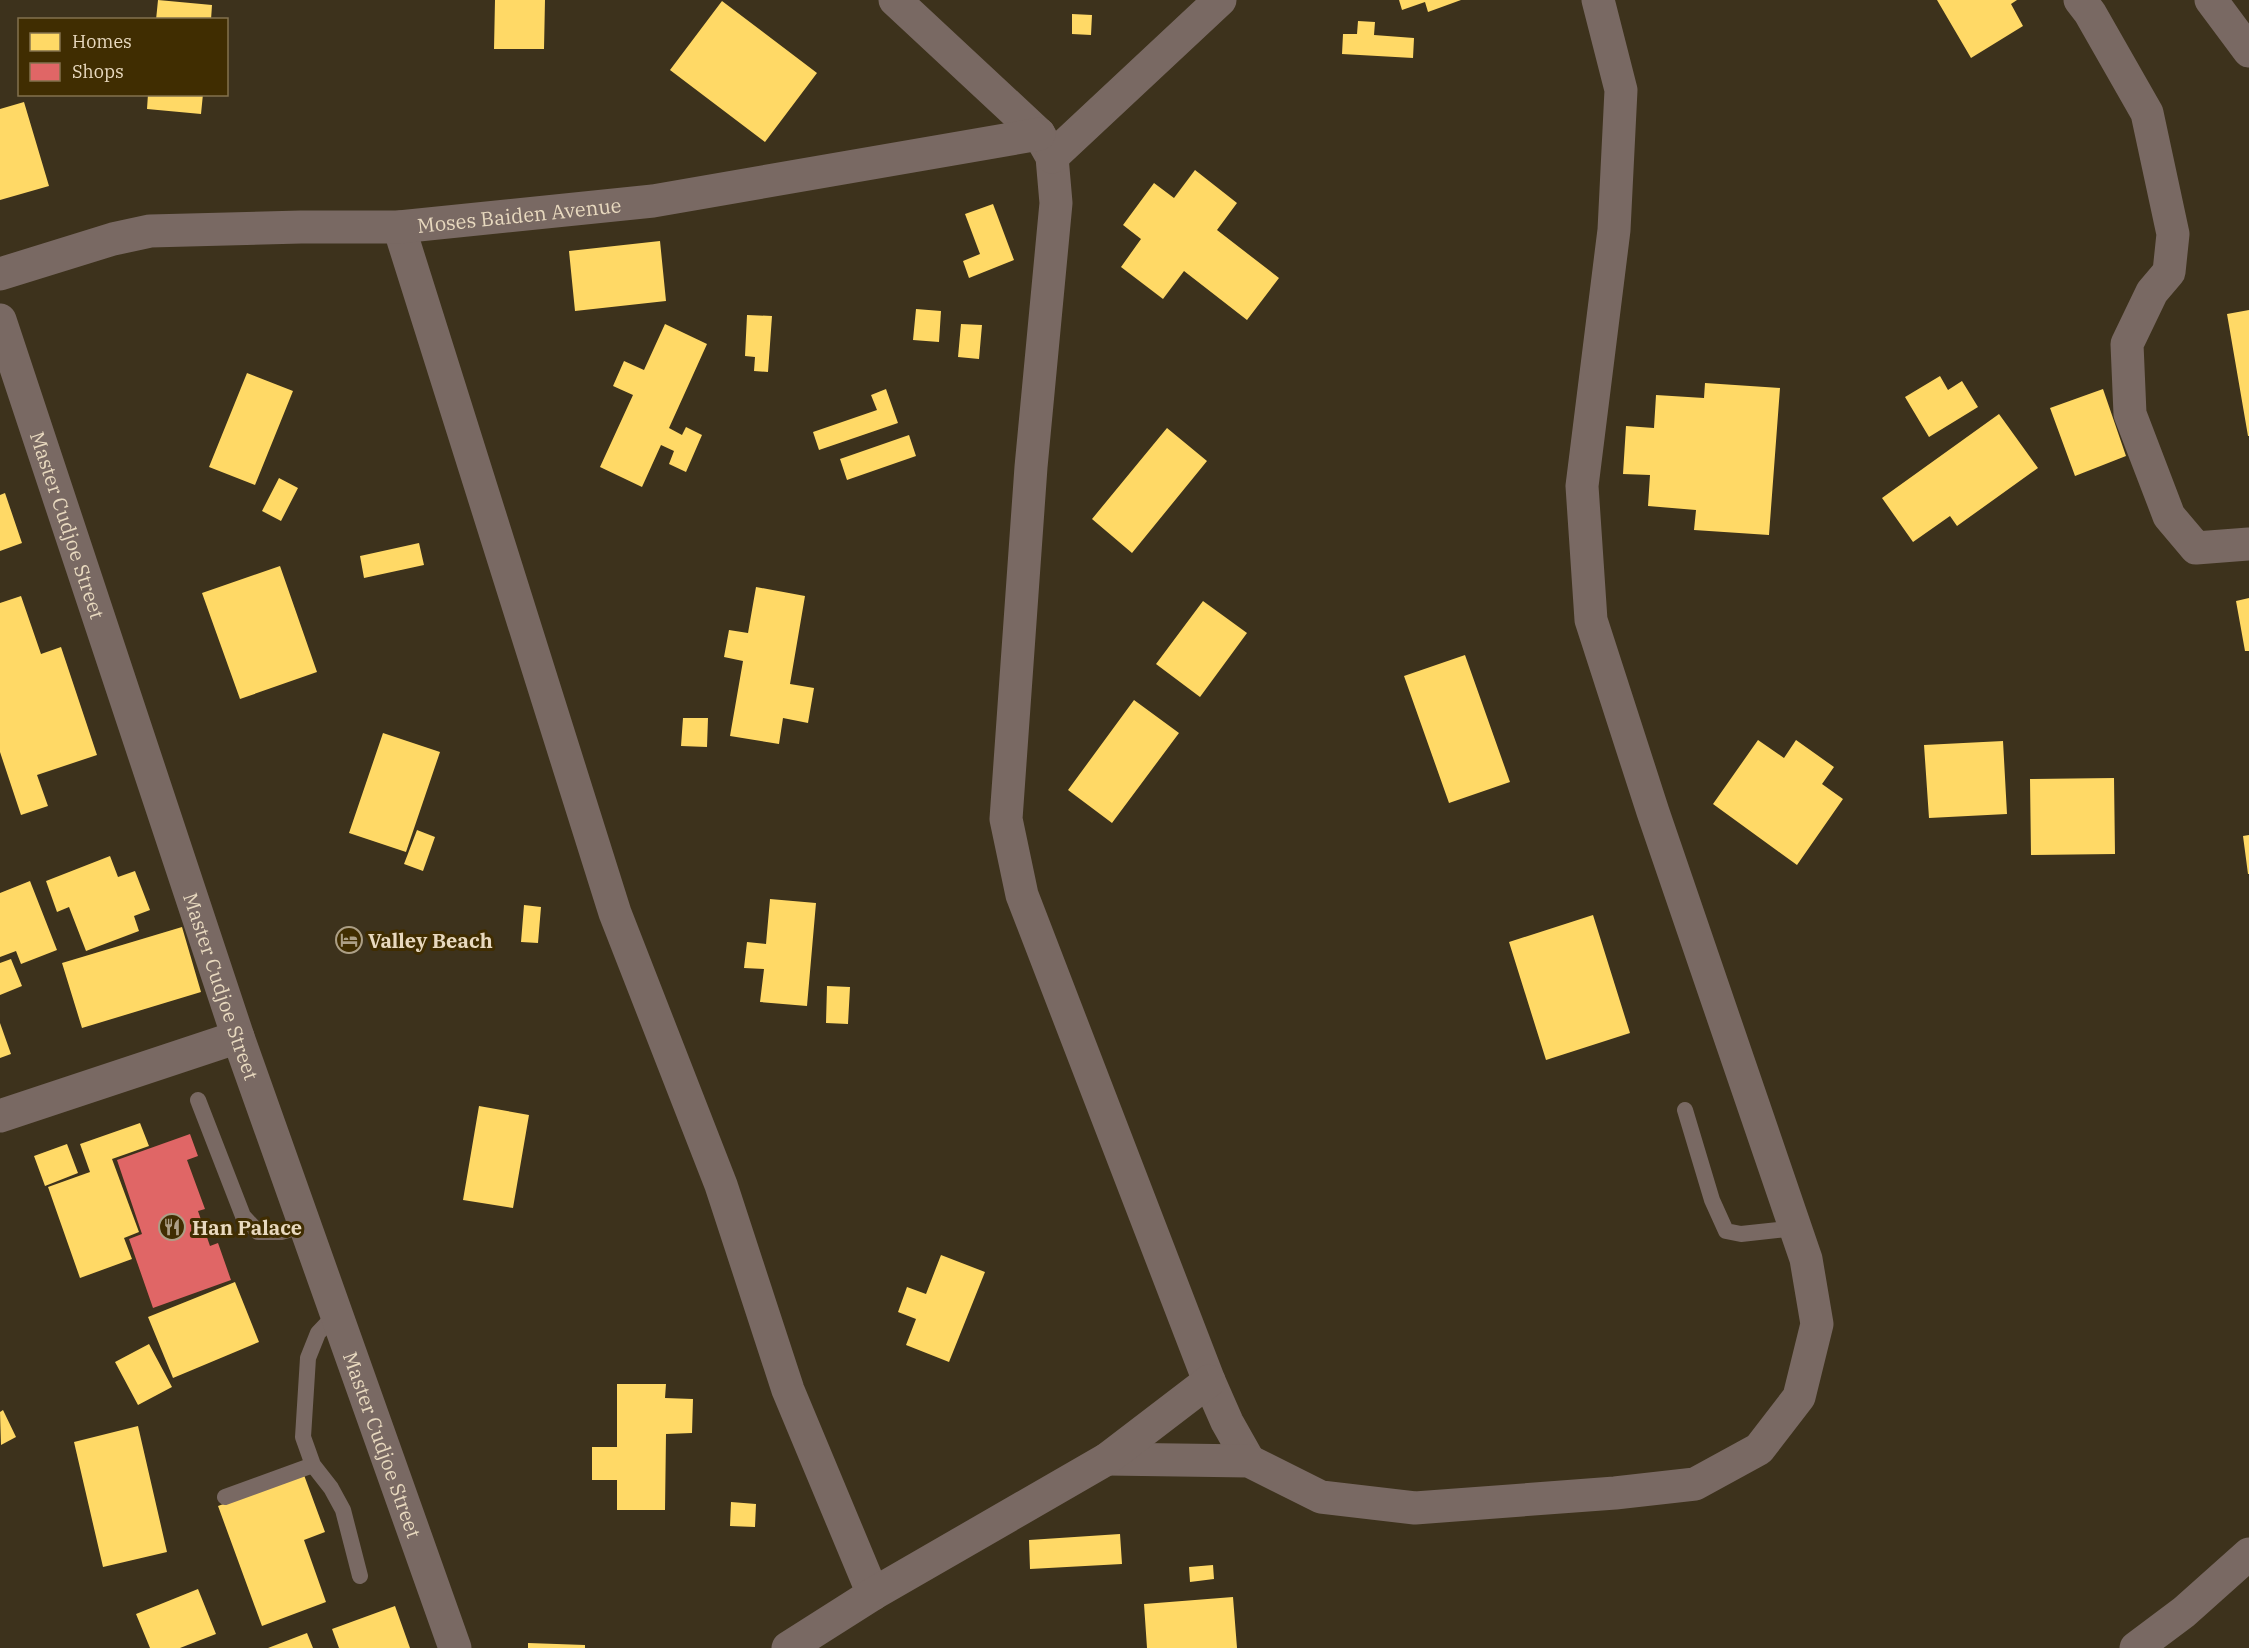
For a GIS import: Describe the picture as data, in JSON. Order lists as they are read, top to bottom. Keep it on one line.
{"streets":{"street":["Moses Baiden Avenue","Master Cudjoe Street"]},"places":{"hotel":["Valley Beach"],"restaurant":["Han Palace"]},"legend":["Homes","Shops"]}
